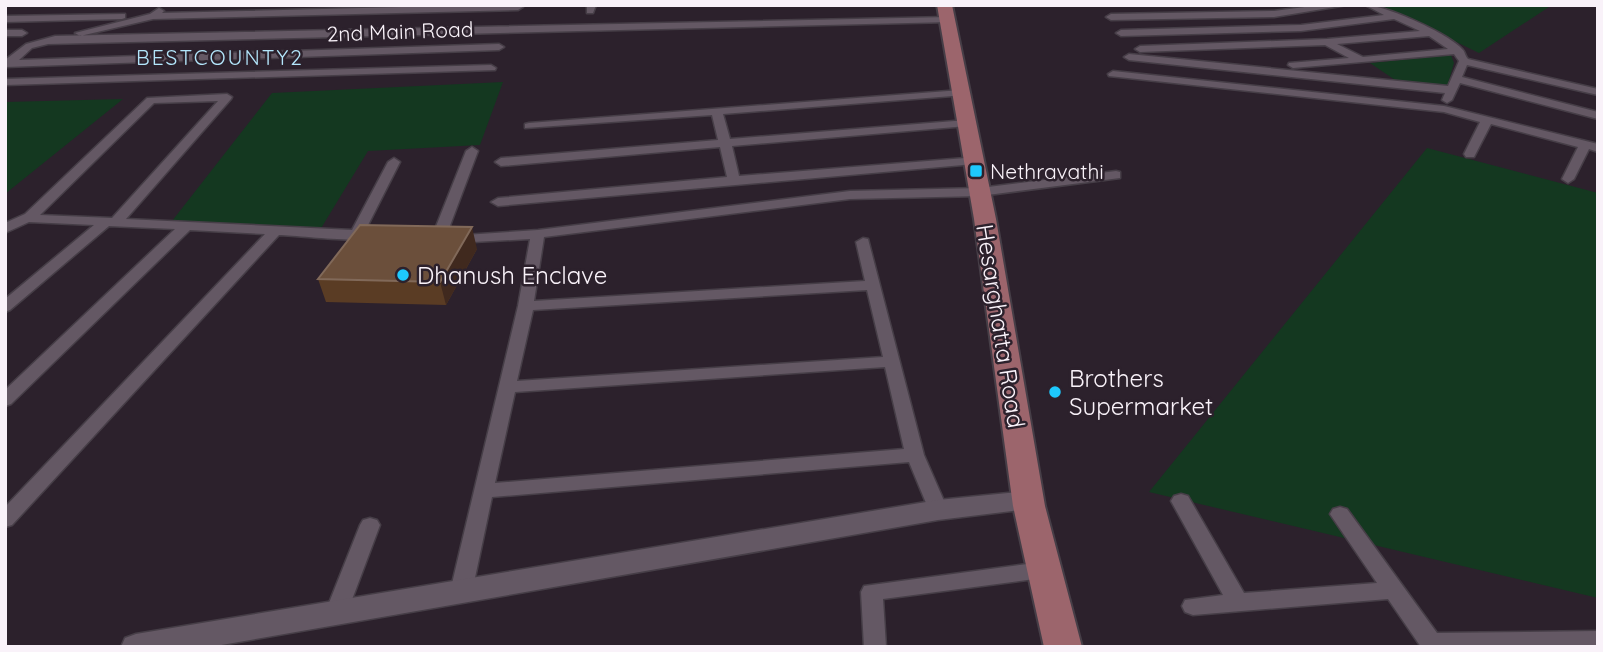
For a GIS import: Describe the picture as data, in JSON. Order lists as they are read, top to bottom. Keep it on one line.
{"streets":{"main road":["Hesarghatta Road"],"street":["2nd Main Road"]},"districts":["BESTCOUNTY2"],"places":{"transit":["Nethravathi"],"other":["Dhanush Enclave","Brothers Supermarket"]}}
